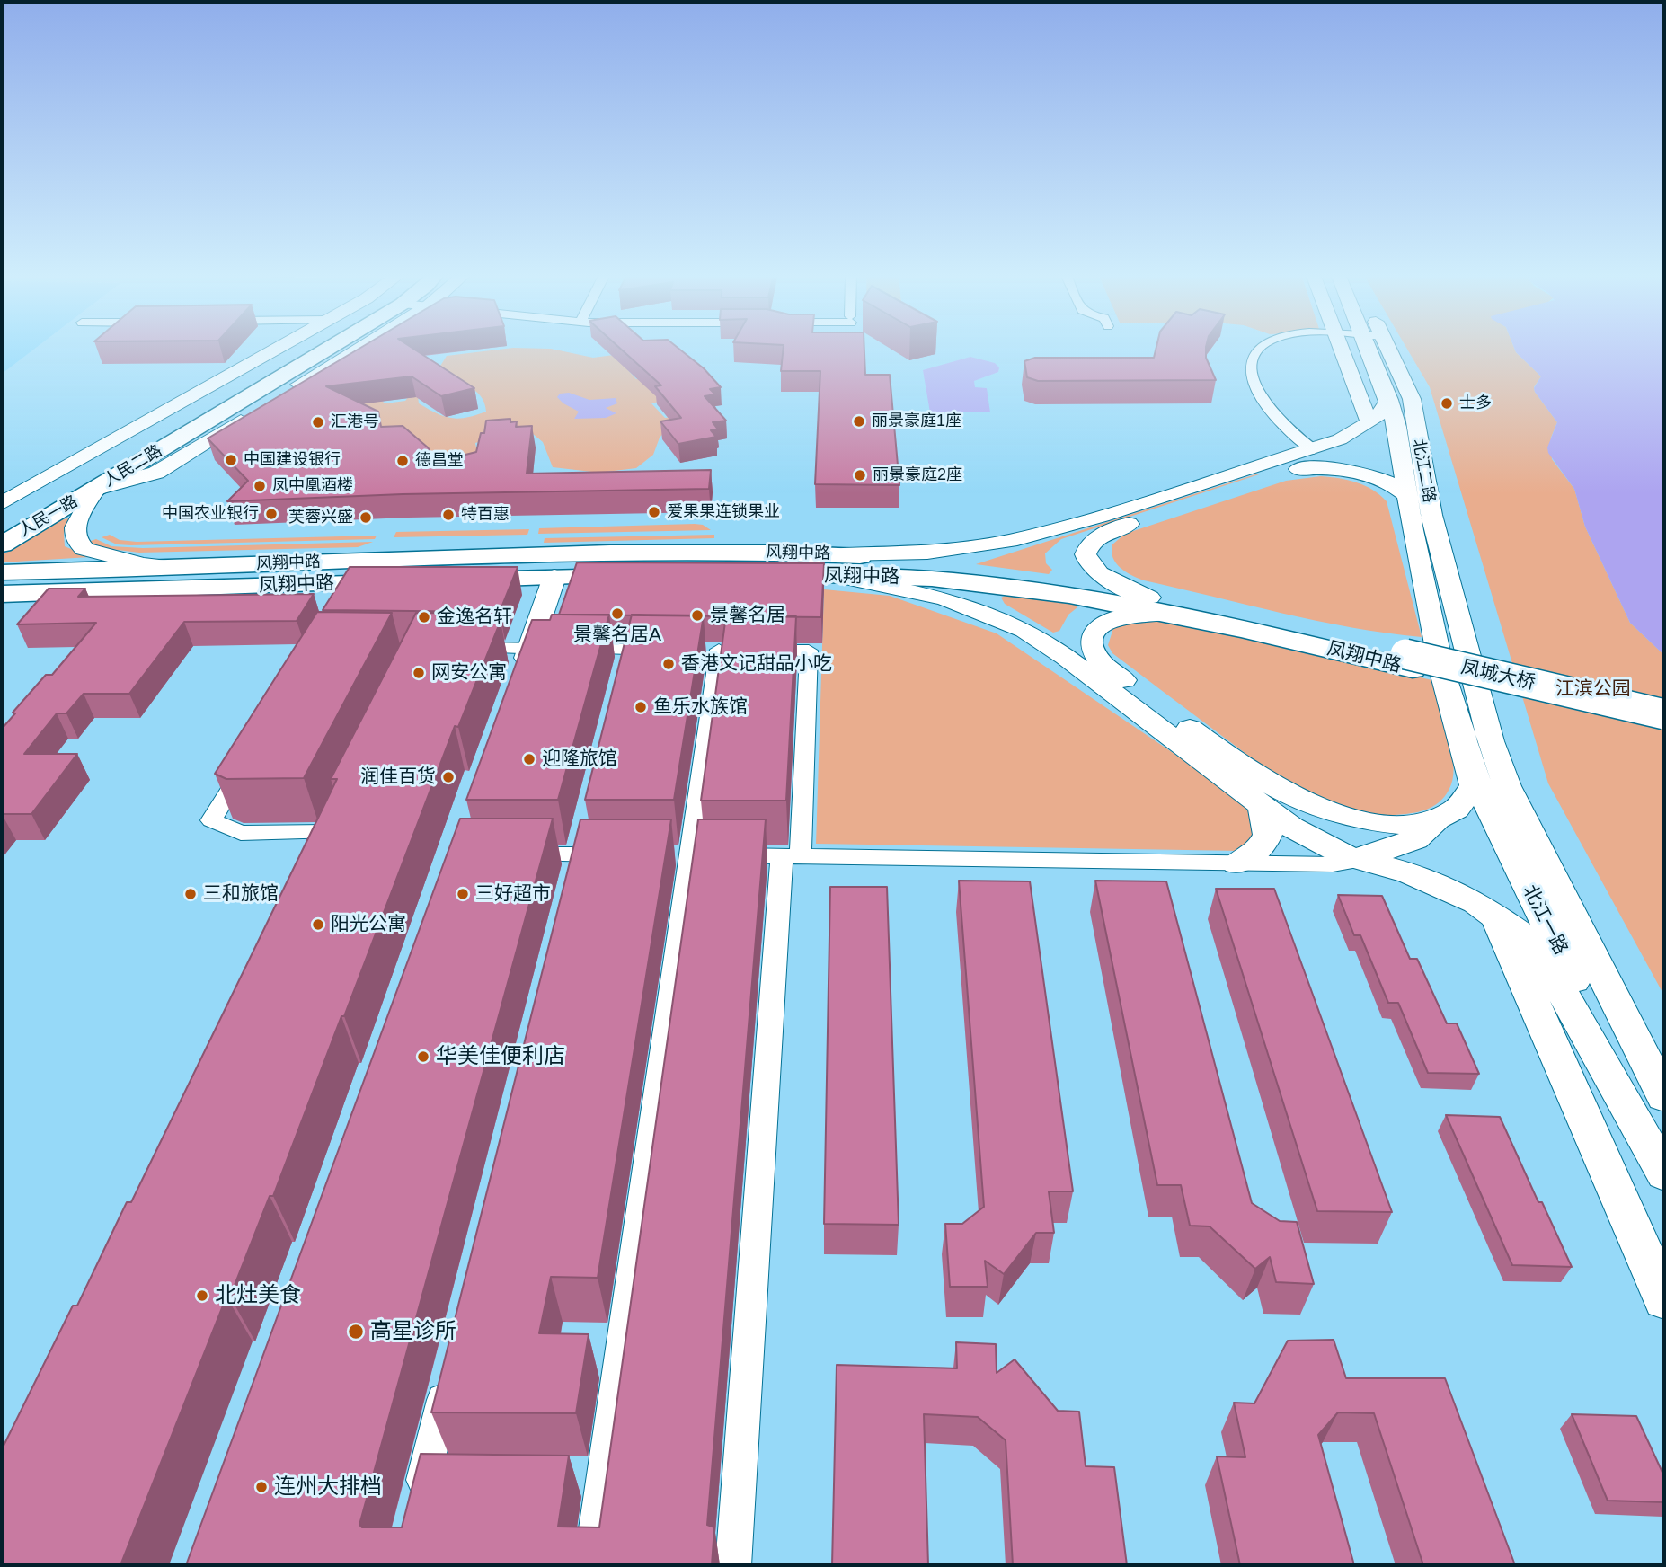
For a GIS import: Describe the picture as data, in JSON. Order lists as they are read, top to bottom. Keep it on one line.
{"streets":{"main road":["人民二路","北江二路","人民一路","风翔中路","凤翔中路","凤城大桥","北江一路"]},"crossings":[["人民二路","人民一路"],["北江二路","凤城大桥"],["北江二路","北江一路"],["风翔中路","凤翔中路"],["凤城大桥","北江一路"]],"parks":["江滨公园"],"places":["士多","丽景豪庭1座","汇港号","中国建设银行","德昌堂","丽景豪庭2座","凤中凰酒楼","爱果果连锁果业","中国农业银行","特百惠","芙蓉兴盛","景馨名居A","景馨名居","金逸名轩","香港文记甜品小吃","网安公寓","鱼乐水族馆","迎隆旅馆","润佳百货","三和旅馆","三好超市","阳光公寓","华美佳便利店","北灶美食","高星诊所","连州大排档"]}
